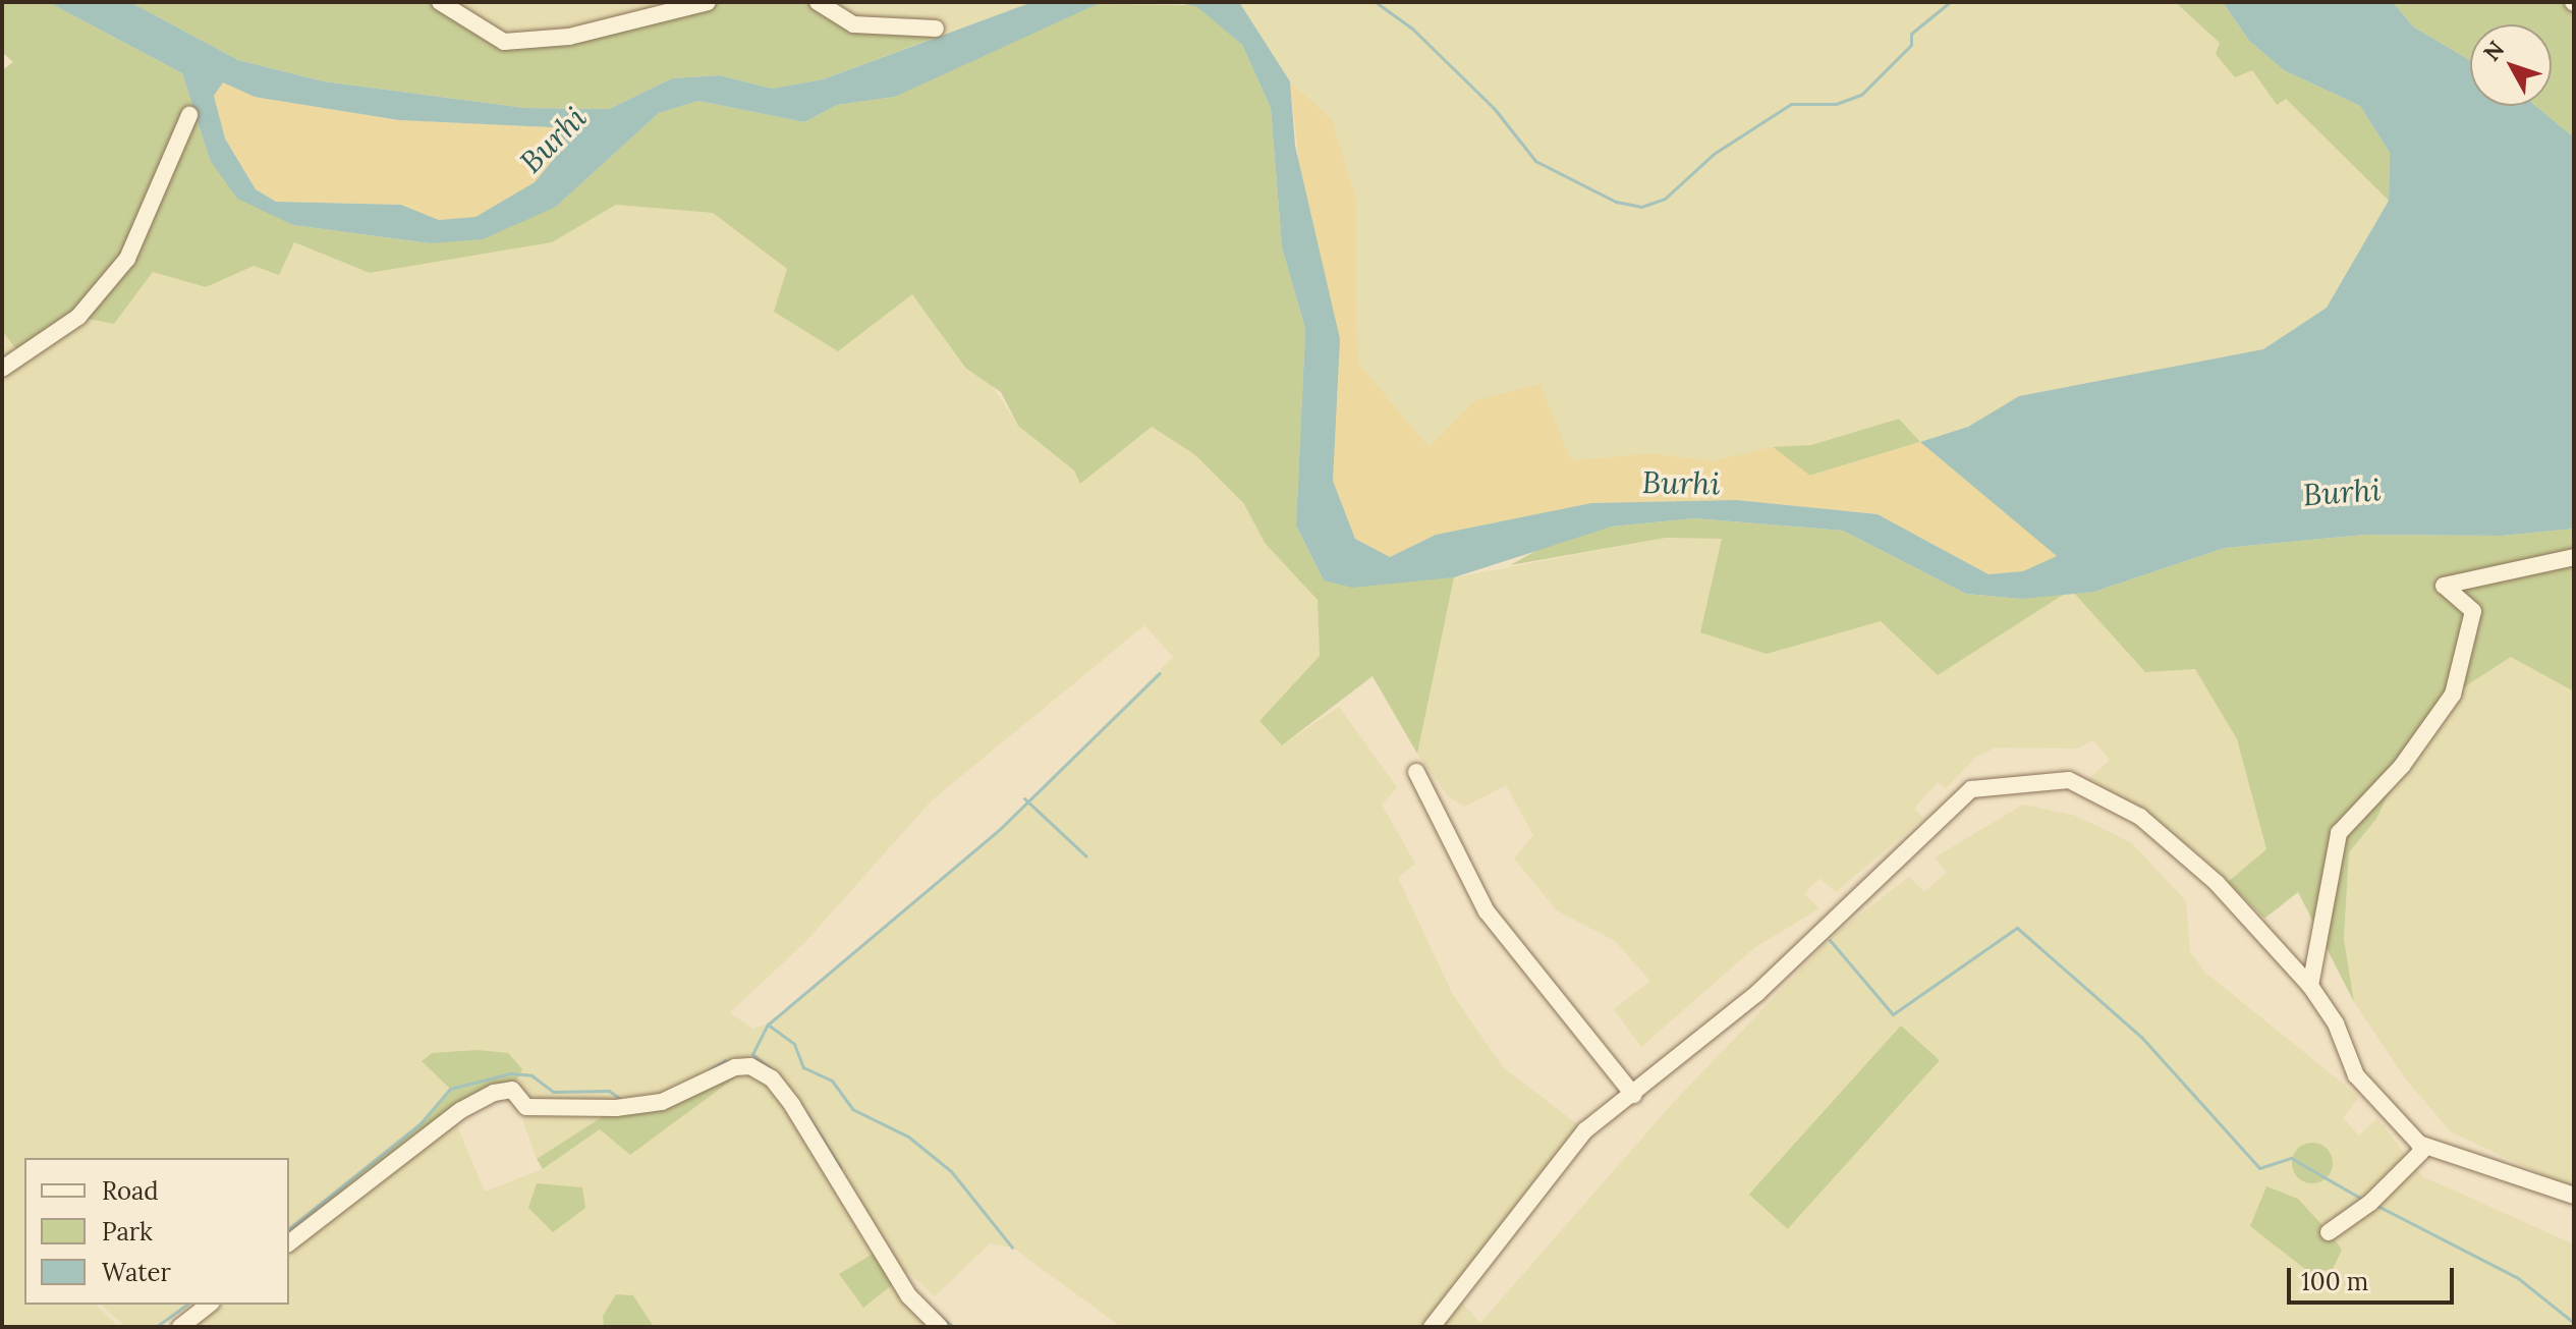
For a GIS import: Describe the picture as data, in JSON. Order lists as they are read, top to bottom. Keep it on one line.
{"water":["Burhi"],"legend":["Road","Park","Water"],"scale_bar":"100 m","north":"top left"}
